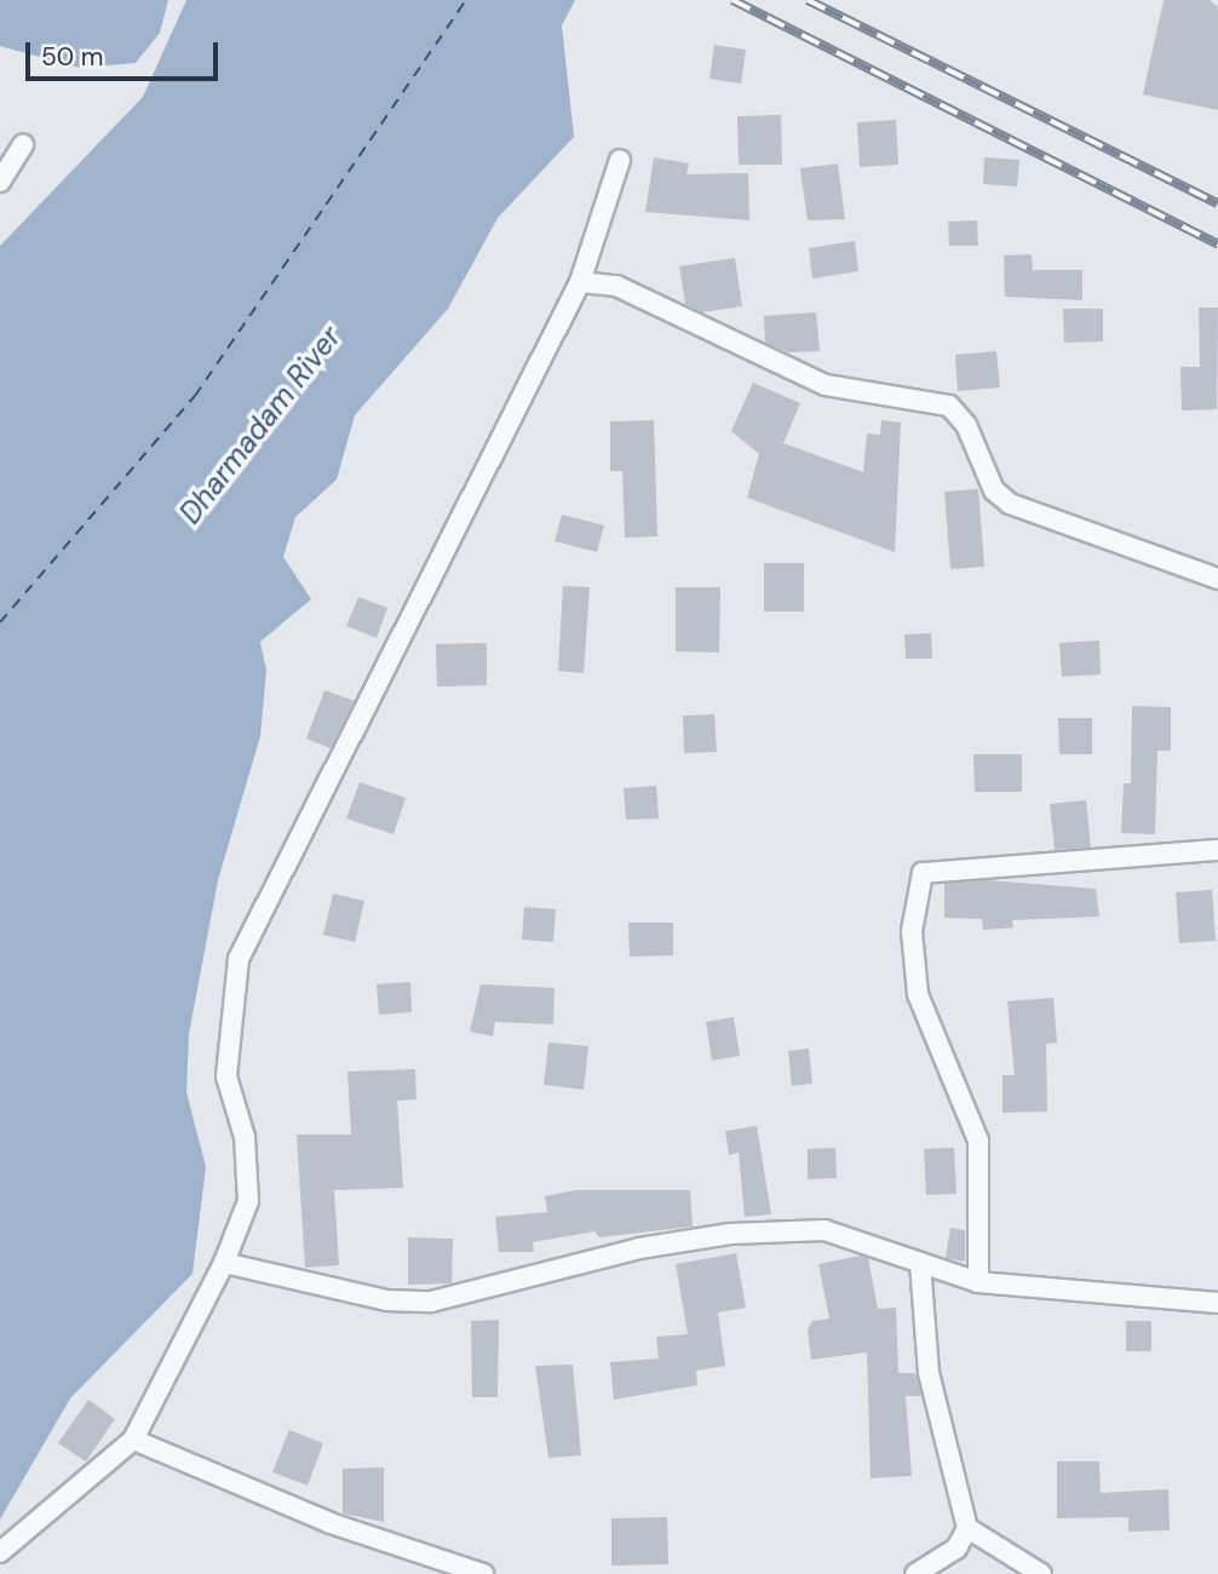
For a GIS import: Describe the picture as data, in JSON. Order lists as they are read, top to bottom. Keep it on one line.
{"water":["Dharmadam River"],"scale_bar":"50 m"}
